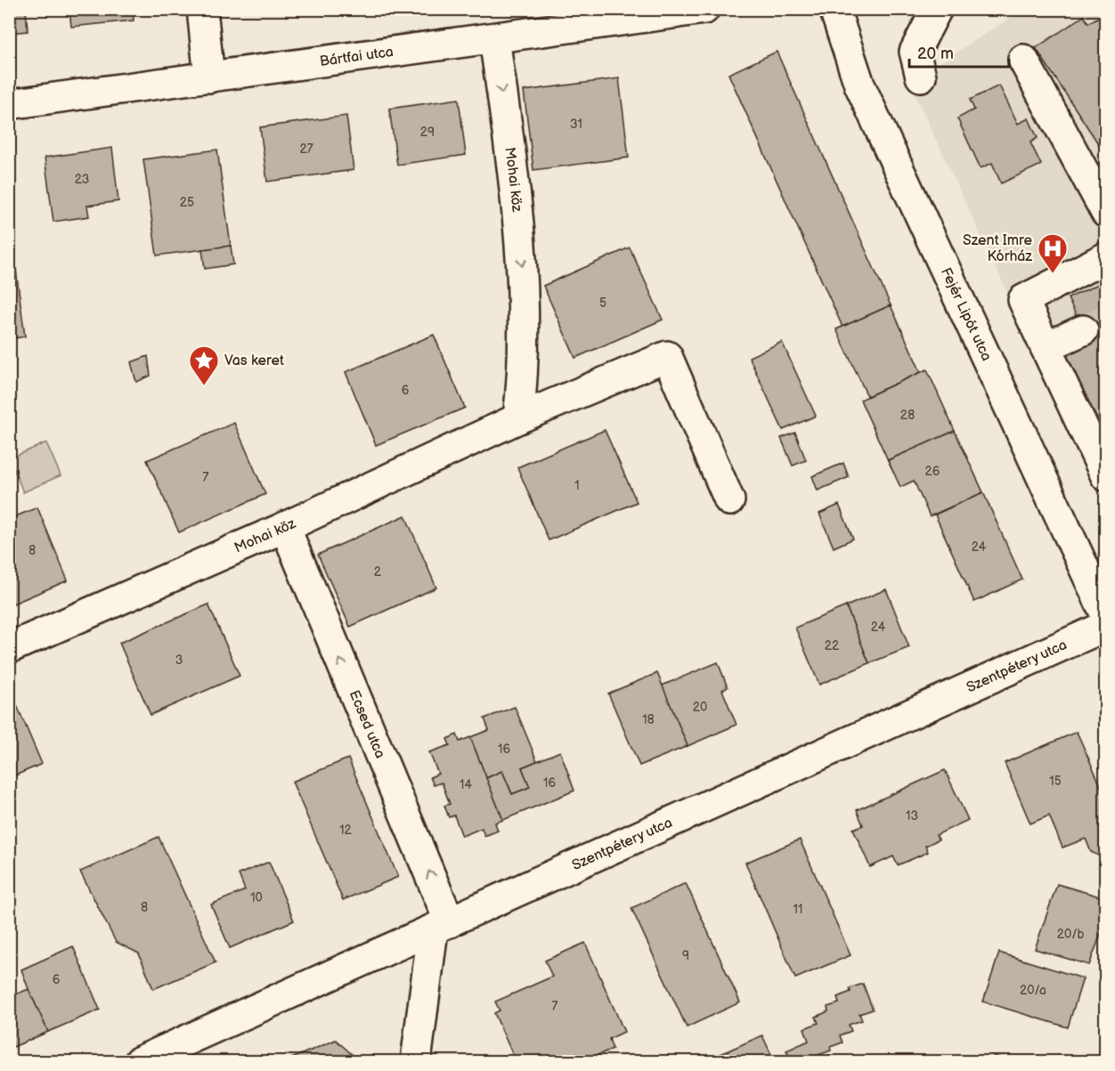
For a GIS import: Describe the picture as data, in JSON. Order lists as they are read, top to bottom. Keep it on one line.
{"streets":{"street":["Bártfai utca","Mohai köz","Fejér Lipót utca","Szentpétery utca","Ecsed utca"]},"crossings":[["Bártfai utca","Mohai köz"],["Mohai köz","Ecsed utca"],["Szentpétery utca","Ecsed utca"]],"one_way":["Ecsed utca"],"places":{"hospital":["Szent Imre Kórház"],"place":["Vas keret"]},"house_numbers":["31","29","27","23","25","5","6","28","26","7","1","24","8","2","24","22","3","20","18","16","15","16","14","13","12","10","8","11","20/b","9","6","20/a","7"],"scale_bar":"20 m"}
